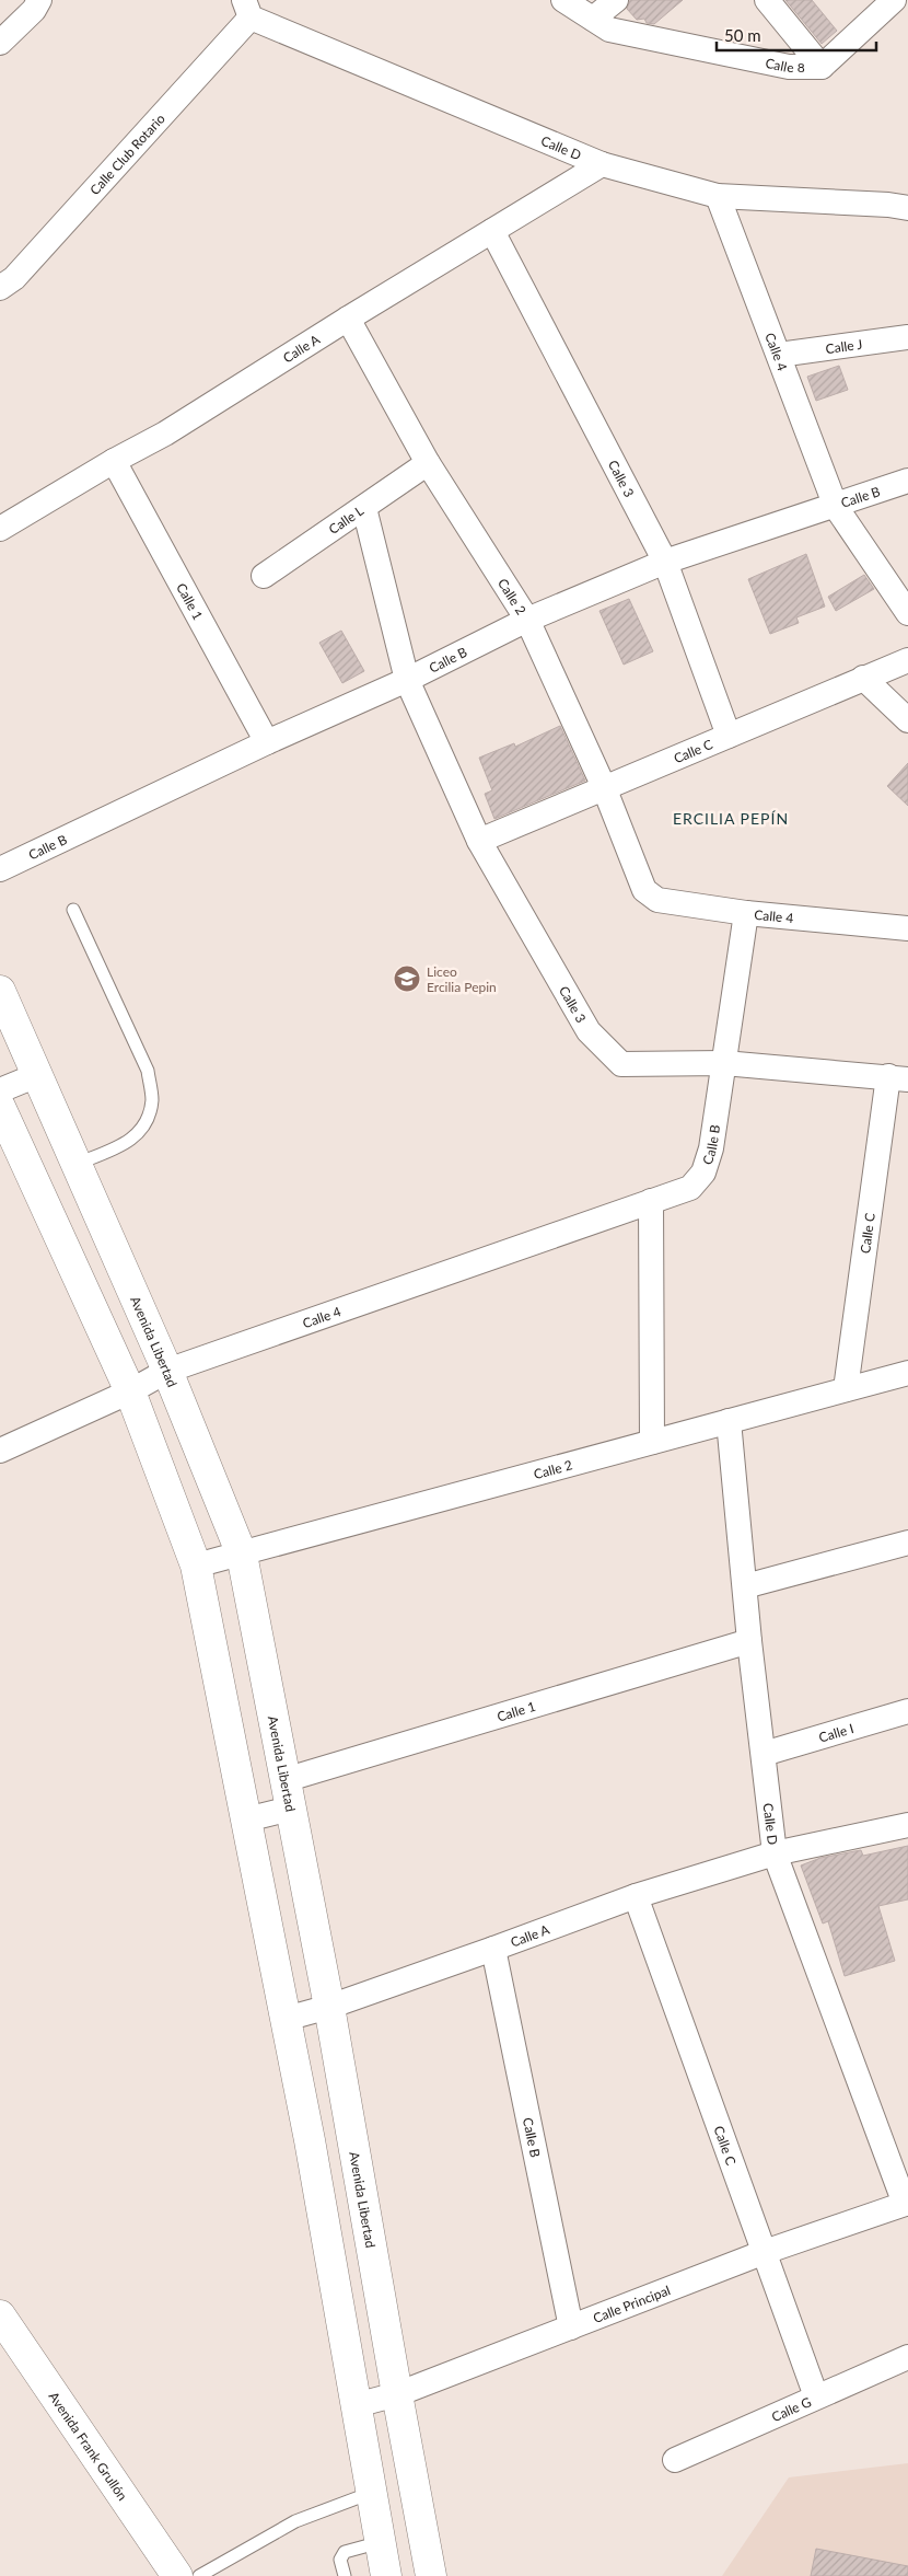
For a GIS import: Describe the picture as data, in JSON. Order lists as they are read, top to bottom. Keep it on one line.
{"streets":{"main road":["Avenida Libertad","Avenida Frank Grullón"],"street":["Calle 8","Calle D","Calle Club Rotario","Calle J","Calle A","Calle 4","Calle 3","Calle B","Calle L","Calle 2","Calle 1","Calle C","Calle I","Calle Principal","Calle G"]},"crossings":[["Calle D","Calle Club Rotario"],["Calle D","Calle A"],["Calle D","Calle 4"],["Calle D","Calle 2"],["Calle D","Calle 1"],["Calle D","Calle I"],["Calle D","Calle Principal"],["Calle J","Calle 4"],["Calle A","Calle 3"],["Calle A","Calle B"],["Calle A","Calle 2"],["Calle A","Calle 1"],["Calle A","Calle C"],["Calle A","Avenida Libertad"],["Calle 4","Calle B"],["Calle 4","Calle 2"],["Calle 4","Avenida Libertad"],["Calle 3","Calle B"],["Calle 3","Calle L"],["Calle 3","Calle C"],["Calle B","Calle 2"],["Calle B","Calle 1"],["Calle B","Calle Principal"],["Calle L","Calle 2"],["Calle 2","Calle C"],["Calle 2","Avenida Libertad"],["Calle 1","Avenida Libertad"],["Calle C","Calle Principal"],["Calle C","Calle G"],["Avenida Libertad","Calle Principal"]],"districts":["ERCILIA PEPÍN"],"places":{"school or university":["Liceo Ercilia Pepin"]},"scale_bar":"50 m"}
